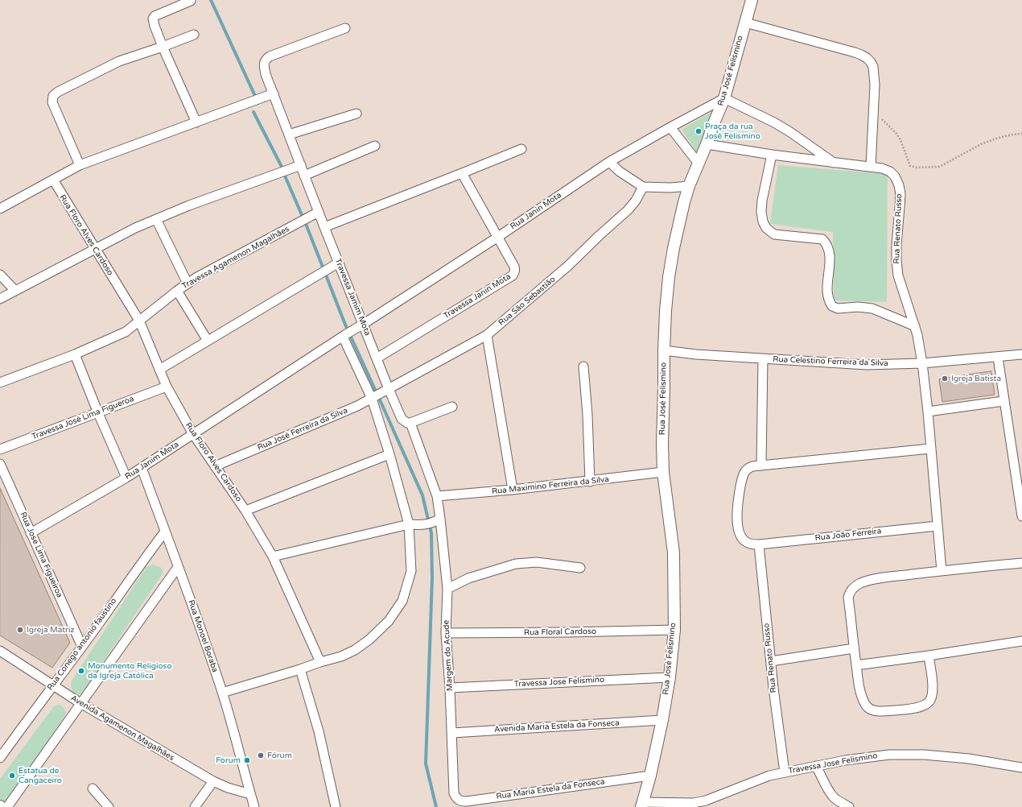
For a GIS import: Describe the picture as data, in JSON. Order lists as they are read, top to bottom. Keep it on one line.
{"streets":{"street":["Rua José Felismino","Rua Janin Mota","Rua Renato Russo","Rua Floro Alves Cardoso","Travessa Agamenon Magalhães","Travessa Janin Mota","Travessa Jamim Mota","Rua São Sebastião","Rua Celestino Ferreira da Silva","Travessa José Lima Figueroa","Rua José Ferreira da Silva","Rua Janim Mota","Rua Maximino Ferreira da Silva","Rua João Ferreira","Rua Jose Lima Figueiroa","Rua Floral Cardoso","Rua Monoel Boraba","Rua Conego antonio faustino","Margem do Acude","Travessa Jose Felismino","Avenida Maria Estela da Fonseca","Avenida Agamenon Magalhães","Rua Maria Estela da Fonseca"]},"crossings":[["Rua José Felismino","Rua Janin Mota"],["Rua José Felismino","Rua Renato Russo"],["Rua José Felismino","Rua Celestino Ferreira da Silva"],["Rua José Felismino","Rua Maximino Ferreira da Silva"],["Rua José Felismino","Rua Floral Cardoso"],["Rua José Felismino","Travessa Jose Felismino"],["Rua José Felismino","Avenida Maria Estela da Fonseca"],["Rua José Felismino","Rua Maria Estela da Fonseca"],["Rua Janin Mota","Travessa Janin Mota"],["Rua Janin Mota","Travessa Jamim Mota"],["Rua Janin Mota","Rua Janim Mota"],["Rua Renato Russo","Rua Celestino Ferreira da Silva"],["Rua Renato Russo","Rua João Ferreira"],["Rua Renato Russo","Travessa Jose Felismino"],["Rua Floro Alves Cardoso","Travessa Agamenon Magalhães"],["Rua Floro Alves Cardoso","Travessa José Lima Figueroa"],["Rua Floro Alves Cardoso","Rua José Ferreira da Silva"],["Rua Floro Alves Cardoso","Rua Janim Mota"],["Travessa Agamenon Magalhães","Travessa Jamim Mota"],["Travessa Janin Mota","Travessa Jamim Mota"],["Travessa Jamim Mota","Rua São Sebastião"],["Travessa Jamim Mota","Rua José Ferreira da Silva"],["Rua São Sebastião","Rua José Ferreira da Silva"],["Rua Janim Mota","Rua Jose Lima Figueiroa"],["Rua Janim Mota","Rua Monoel Boraba"],["Rua Maximino Ferreira da Silva","Margem do Acude"],["Rua Jose Lima Figueiroa","Rua Conego antonio faustino"],["Rua Floral Cardoso","Margem do Acude"],["Rua Monoel Boraba","Rua Conego antonio faustino"],["Rua Monoel Boraba","Avenida Agamenon Magalhães"],["Rua Conego antonio faustino","Avenida Agamenon Magalhães"],["Margem do Acude","Travessa Jose Felismino"],["Margem do Acude","Avenida Maria Estela da Fonseca"],["Margem do Acude","Rua Maria Estela da Fonseca"]],"places":["Praça da rua José Felismino","Igreja Batista","Igreja Matriz","Monumento Religioso da Igreja Católica","Fórum","Forum","Estatua de Cangaceiro"]}
